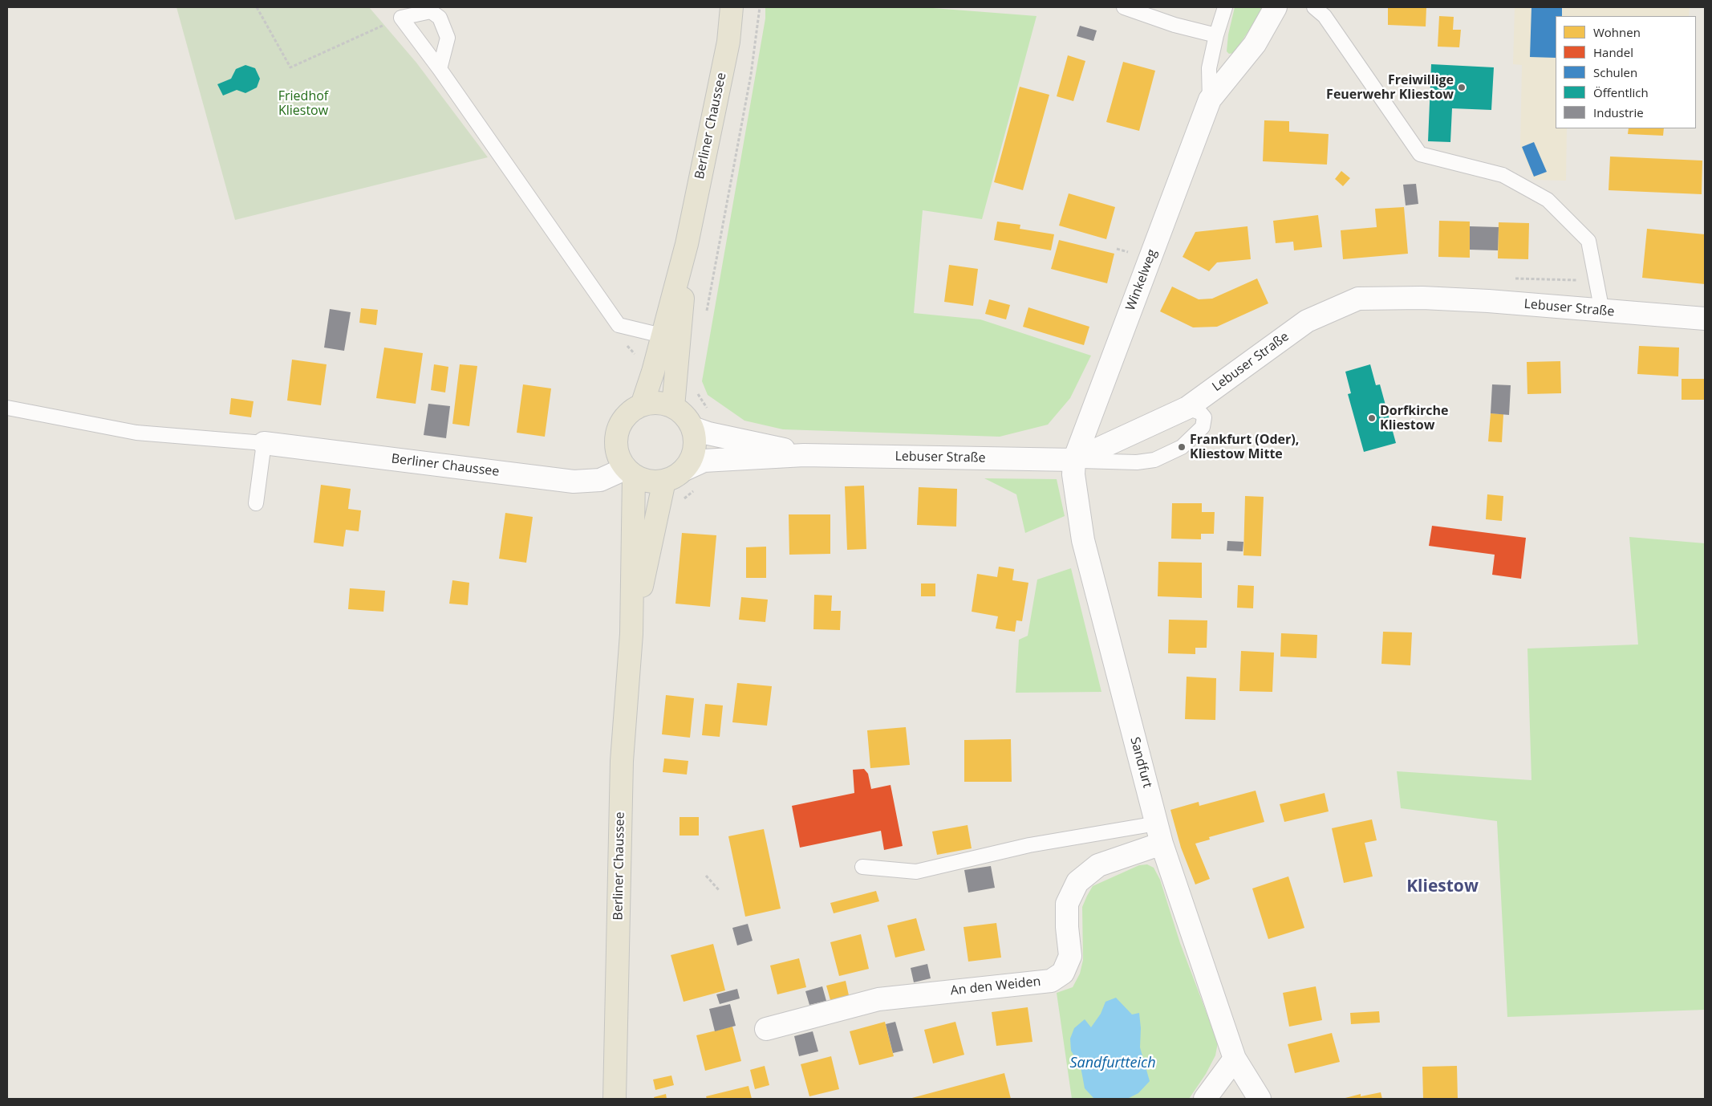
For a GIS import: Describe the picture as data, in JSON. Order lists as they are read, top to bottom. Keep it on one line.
{"streets":{"main road":["Berliner Chaussee"],"street":["Winkelweg","Lebuser Straße","Sandfurt","An den Weiden"]},"crossings":[["Berliner Chaussee","Lebuser Straße"],["Winkelweg","Lebuser Straße"],["Winkelweg","Sandfurt"],["Lebuser Straße","Sandfurt"],["Sandfurt","An den Weiden"]],"districts":["Kliestow"],"water":["Sandfurtteich"],"parks":["Friedhof Kliestow"],"places":["Freiwillige Feuerwehr Kliestow","Dorfkirche Kliestow","Frankfurt (Oder), Kliestow Mitte"],"legend":["Wohnen","Handel","Schulen","Öffentlich","Industrie"]}
